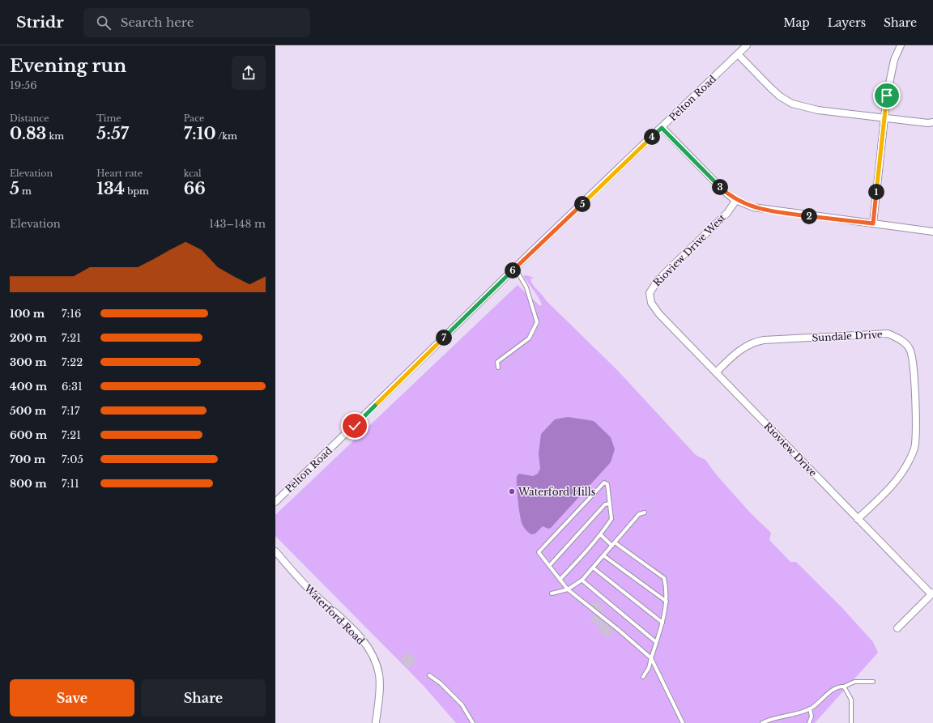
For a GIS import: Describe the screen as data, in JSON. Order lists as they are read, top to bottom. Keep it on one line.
{"streets":{"street":["Pelton Road","Rioview Drive West","Sundale Drive","Rioview Drive","Waterford Road"]},"crossings":[["Rioview Drive West","Rioview Drive"],["Sundale Drive","Rioview Drive"]],"places":["Waterford Hills"],"page":{"header":"Stridr","search":"Search here","nav":["Map","Layers","Share"],"heading":["Evening run","19:56"],"stats":[["Distance","0.83 km"],["Time","5:57"],["Pace","7:10 /km"],["Elevation","5 m"],["Heart rate","134 bpm"],["kcal","66"]],"pins":["4","3","1","5","2","6","7"],"chart":["Elevation","143–148 m"],"list":[{"name":"100 m","note":"7:16"},{"name":"200 m","note":"7:21"},{"name":"300 m","note":"7:22"},{"name":"400 m","note":"6:31"},{"name":"500 m","note":"7:17"},{"name":"600 m","note":"7:21"},{"name":"700 m","note":"7:05"},{"name":"800 m","note":"7:11"}],"buttons":["Save","Share"]}}
